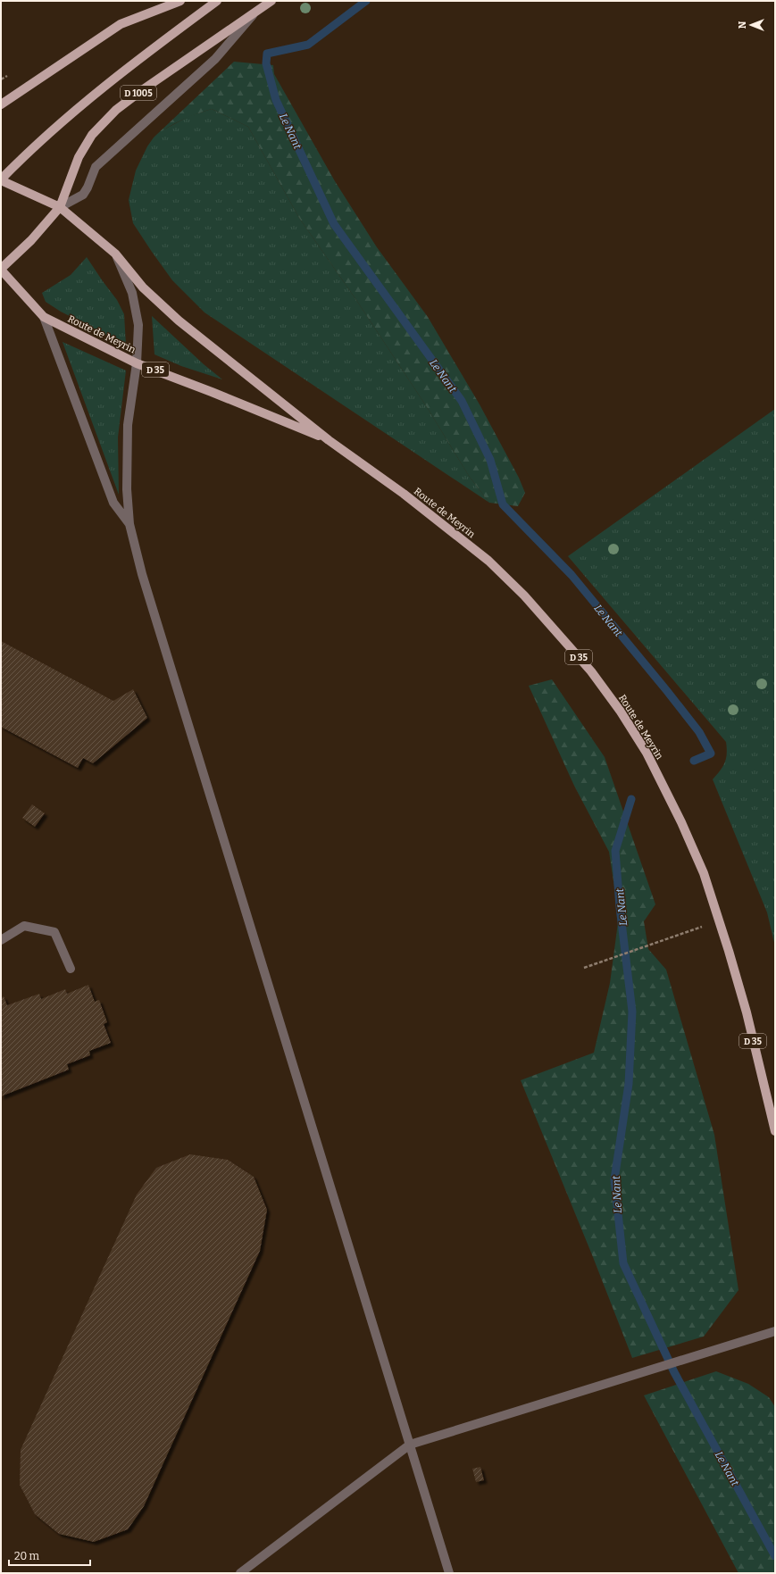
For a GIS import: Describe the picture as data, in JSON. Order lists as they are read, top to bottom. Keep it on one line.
{"streets":{"main road":["D 1005","Route de Meyrin","D 35"]},"crossings":[["D 1005","Route de Meyrin"]],"water":["Le Nant"],"scale_bar":"20 m","north":"left"}
